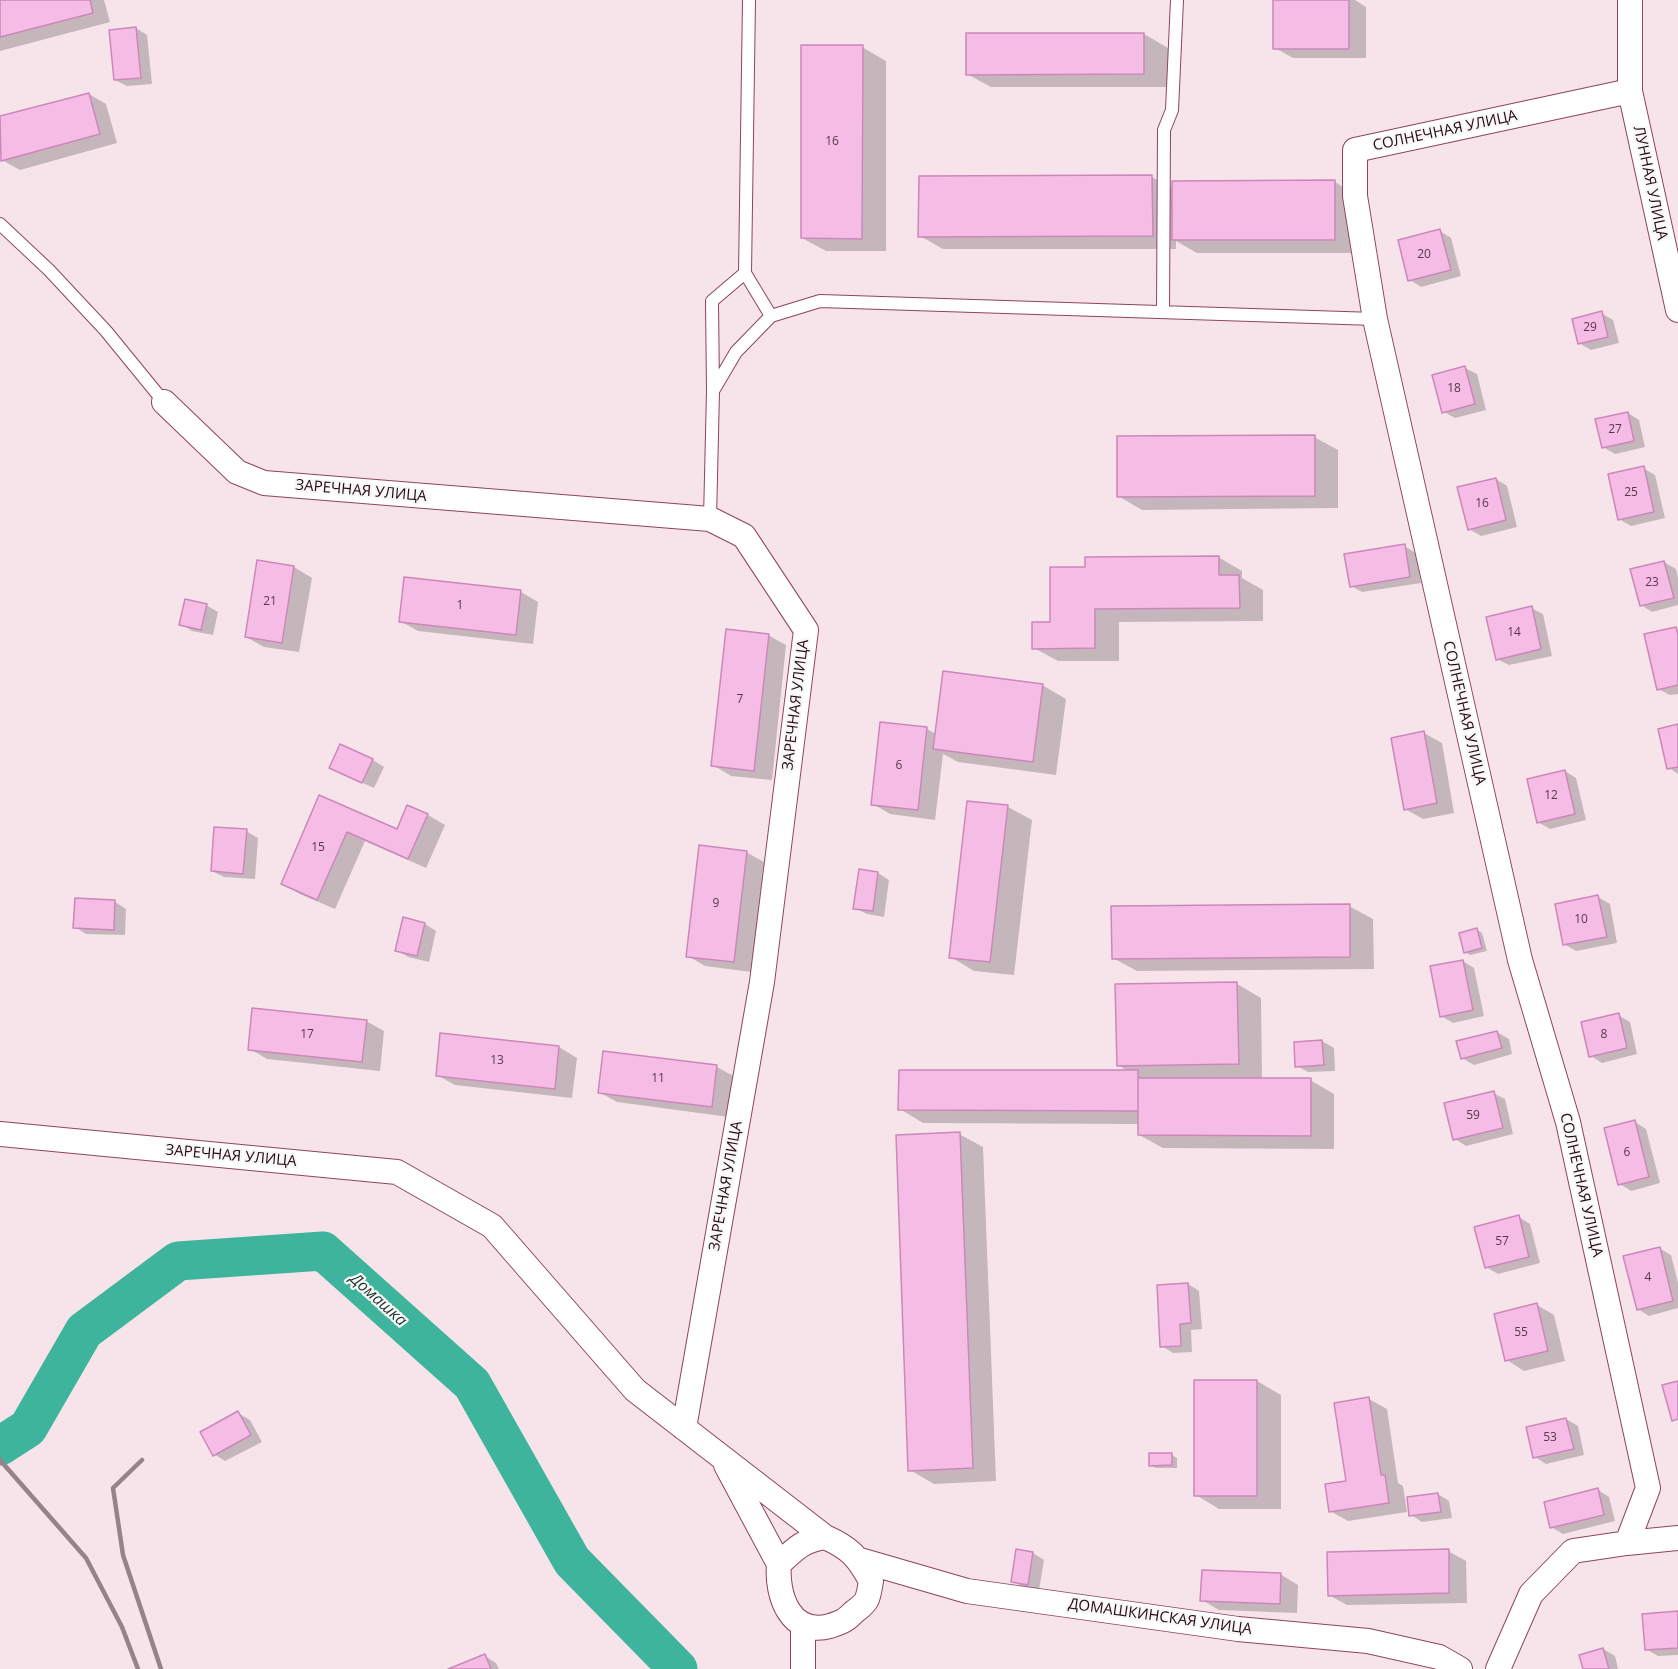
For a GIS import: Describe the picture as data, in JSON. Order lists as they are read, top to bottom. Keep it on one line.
{"streets":{"street":["СОЛНЕЧНАЯ УЛИЦА","ЛУННАЯ УЛИЦА","ЗАРЕЧНАЯ УЛИЦА","ДОМАШКИНСКАЯ УЛИЦА"]},"crossings":[["СОЛНЕЧНАЯ УЛИЦА","ЛУННАЯ УЛИЦА"],["ЗАРЕЧНАЯ УЛИЦА","ДОМАШКИНСКАЯ УЛИЦА"]],"water":["Домашка"],"house_numbers":["16","20","29","18","27","25","16","23","21","1","14","7","6","12","15","9","10","17","8","13","11","59","6","57","4","55","53"]}
